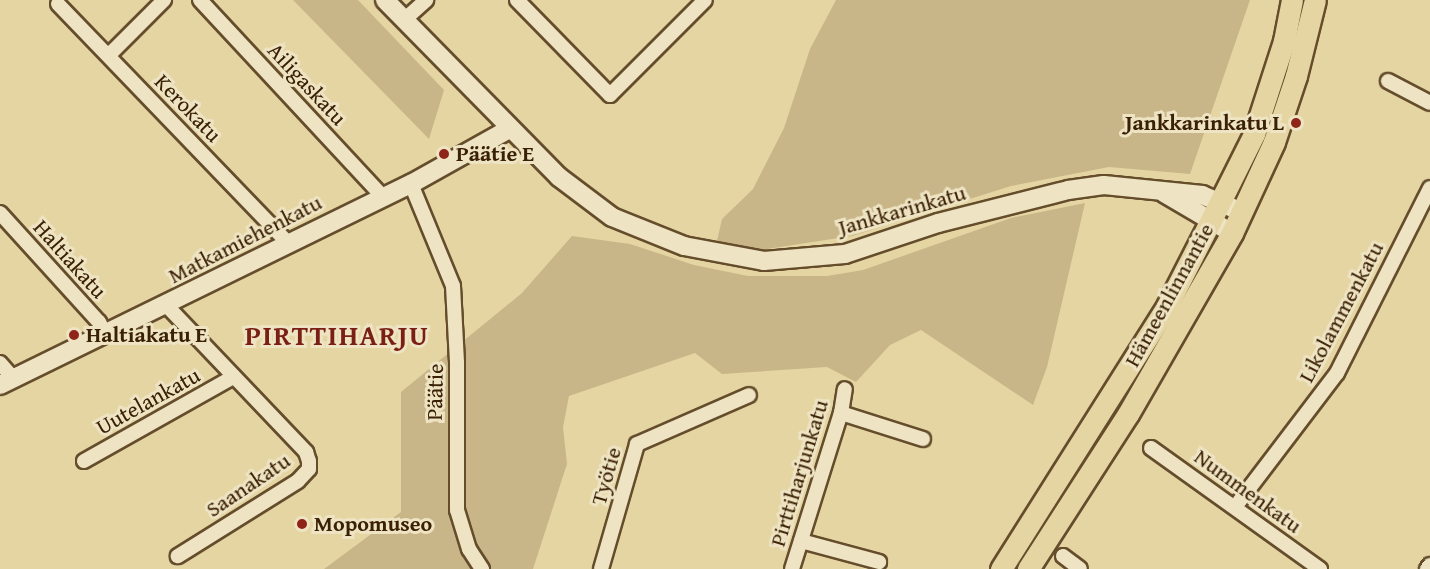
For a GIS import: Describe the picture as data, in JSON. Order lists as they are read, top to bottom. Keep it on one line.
{"streets":{"main road":["Hämeenlinnantie"],"street":["Ailigaskatu","Kerokatu","Jankkarinkatu","Matkamiehenkatu","Haltiakatu","Likolammenkatu","Päätie","Uutelankatu","Pirttiharjunkatu","Työtie","Saanakatu","Nummenkatu"]},"crossings":[["Ailigaskatu","Matkamiehenkatu"],["Kerokatu","Matkamiehenkatu"],["Jankkarinkatu","Matkamiehenkatu"],["Jankkarinkatu","Hämeenlinnantie"],["Matkamiehenkatu","Haltiakatu"],["Matkamiehenkatu","Päätie"],["Matkamiehenkatu","Saanakatu"],["Likolammenkatu","Nummenkatu"],["Uutelankatu","Saanakatu"]],"districts":["PIRTTIHARJU"],"places":["Jankkarinkatu L","Päätie E","Haltiakatu E","Mopomuseo"]}
